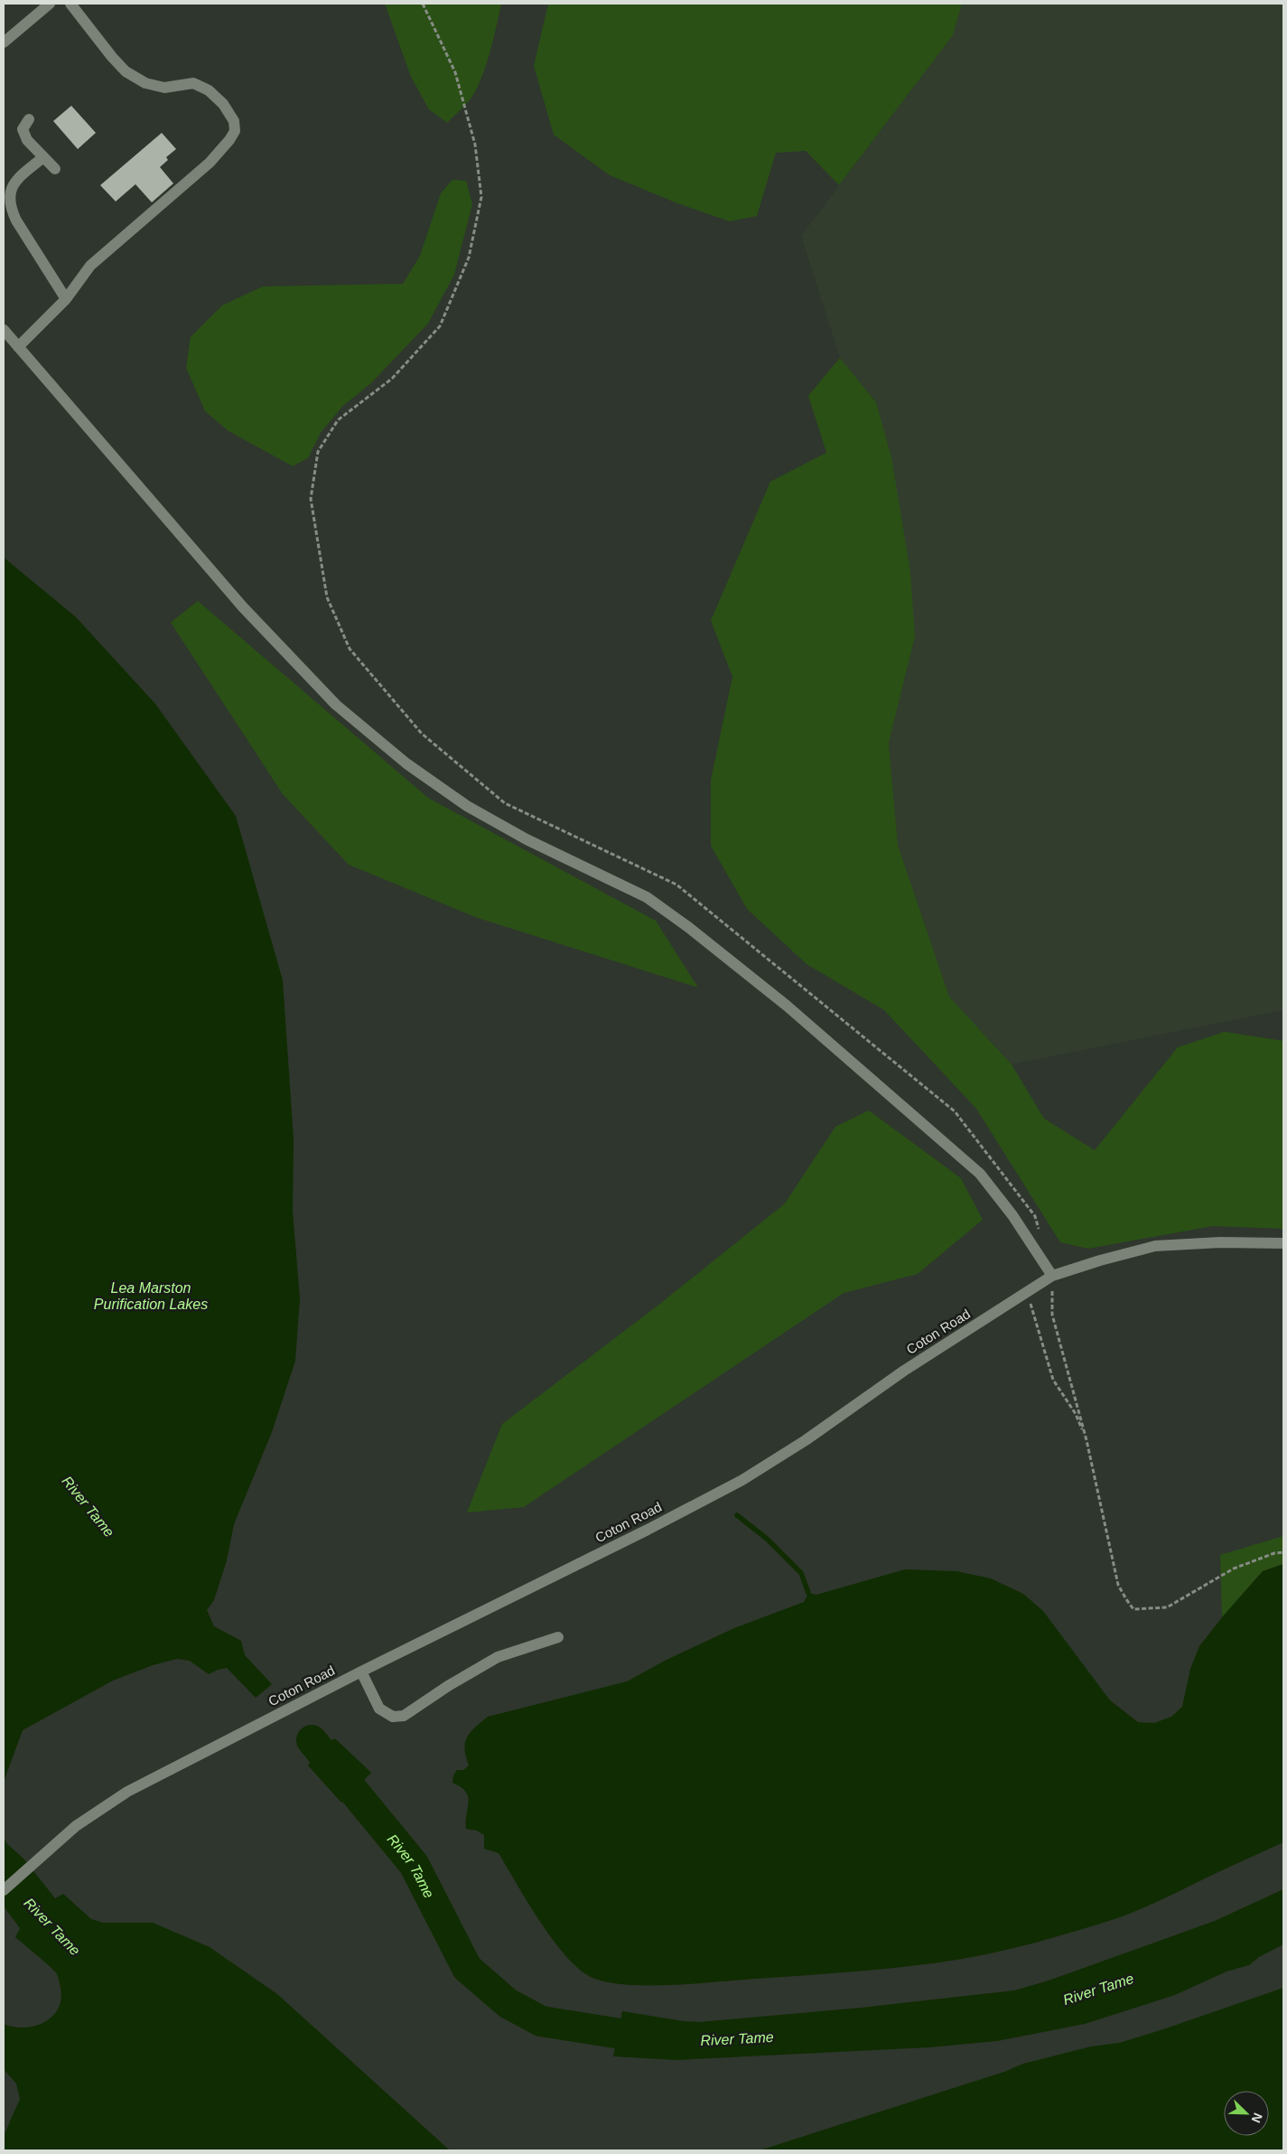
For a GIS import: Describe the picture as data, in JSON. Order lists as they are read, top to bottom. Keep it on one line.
{"streets":{"street":["Coton Road"]},"water":["Lea Marston Purification Lakes","River Tame"],"north":"bottom right"}
